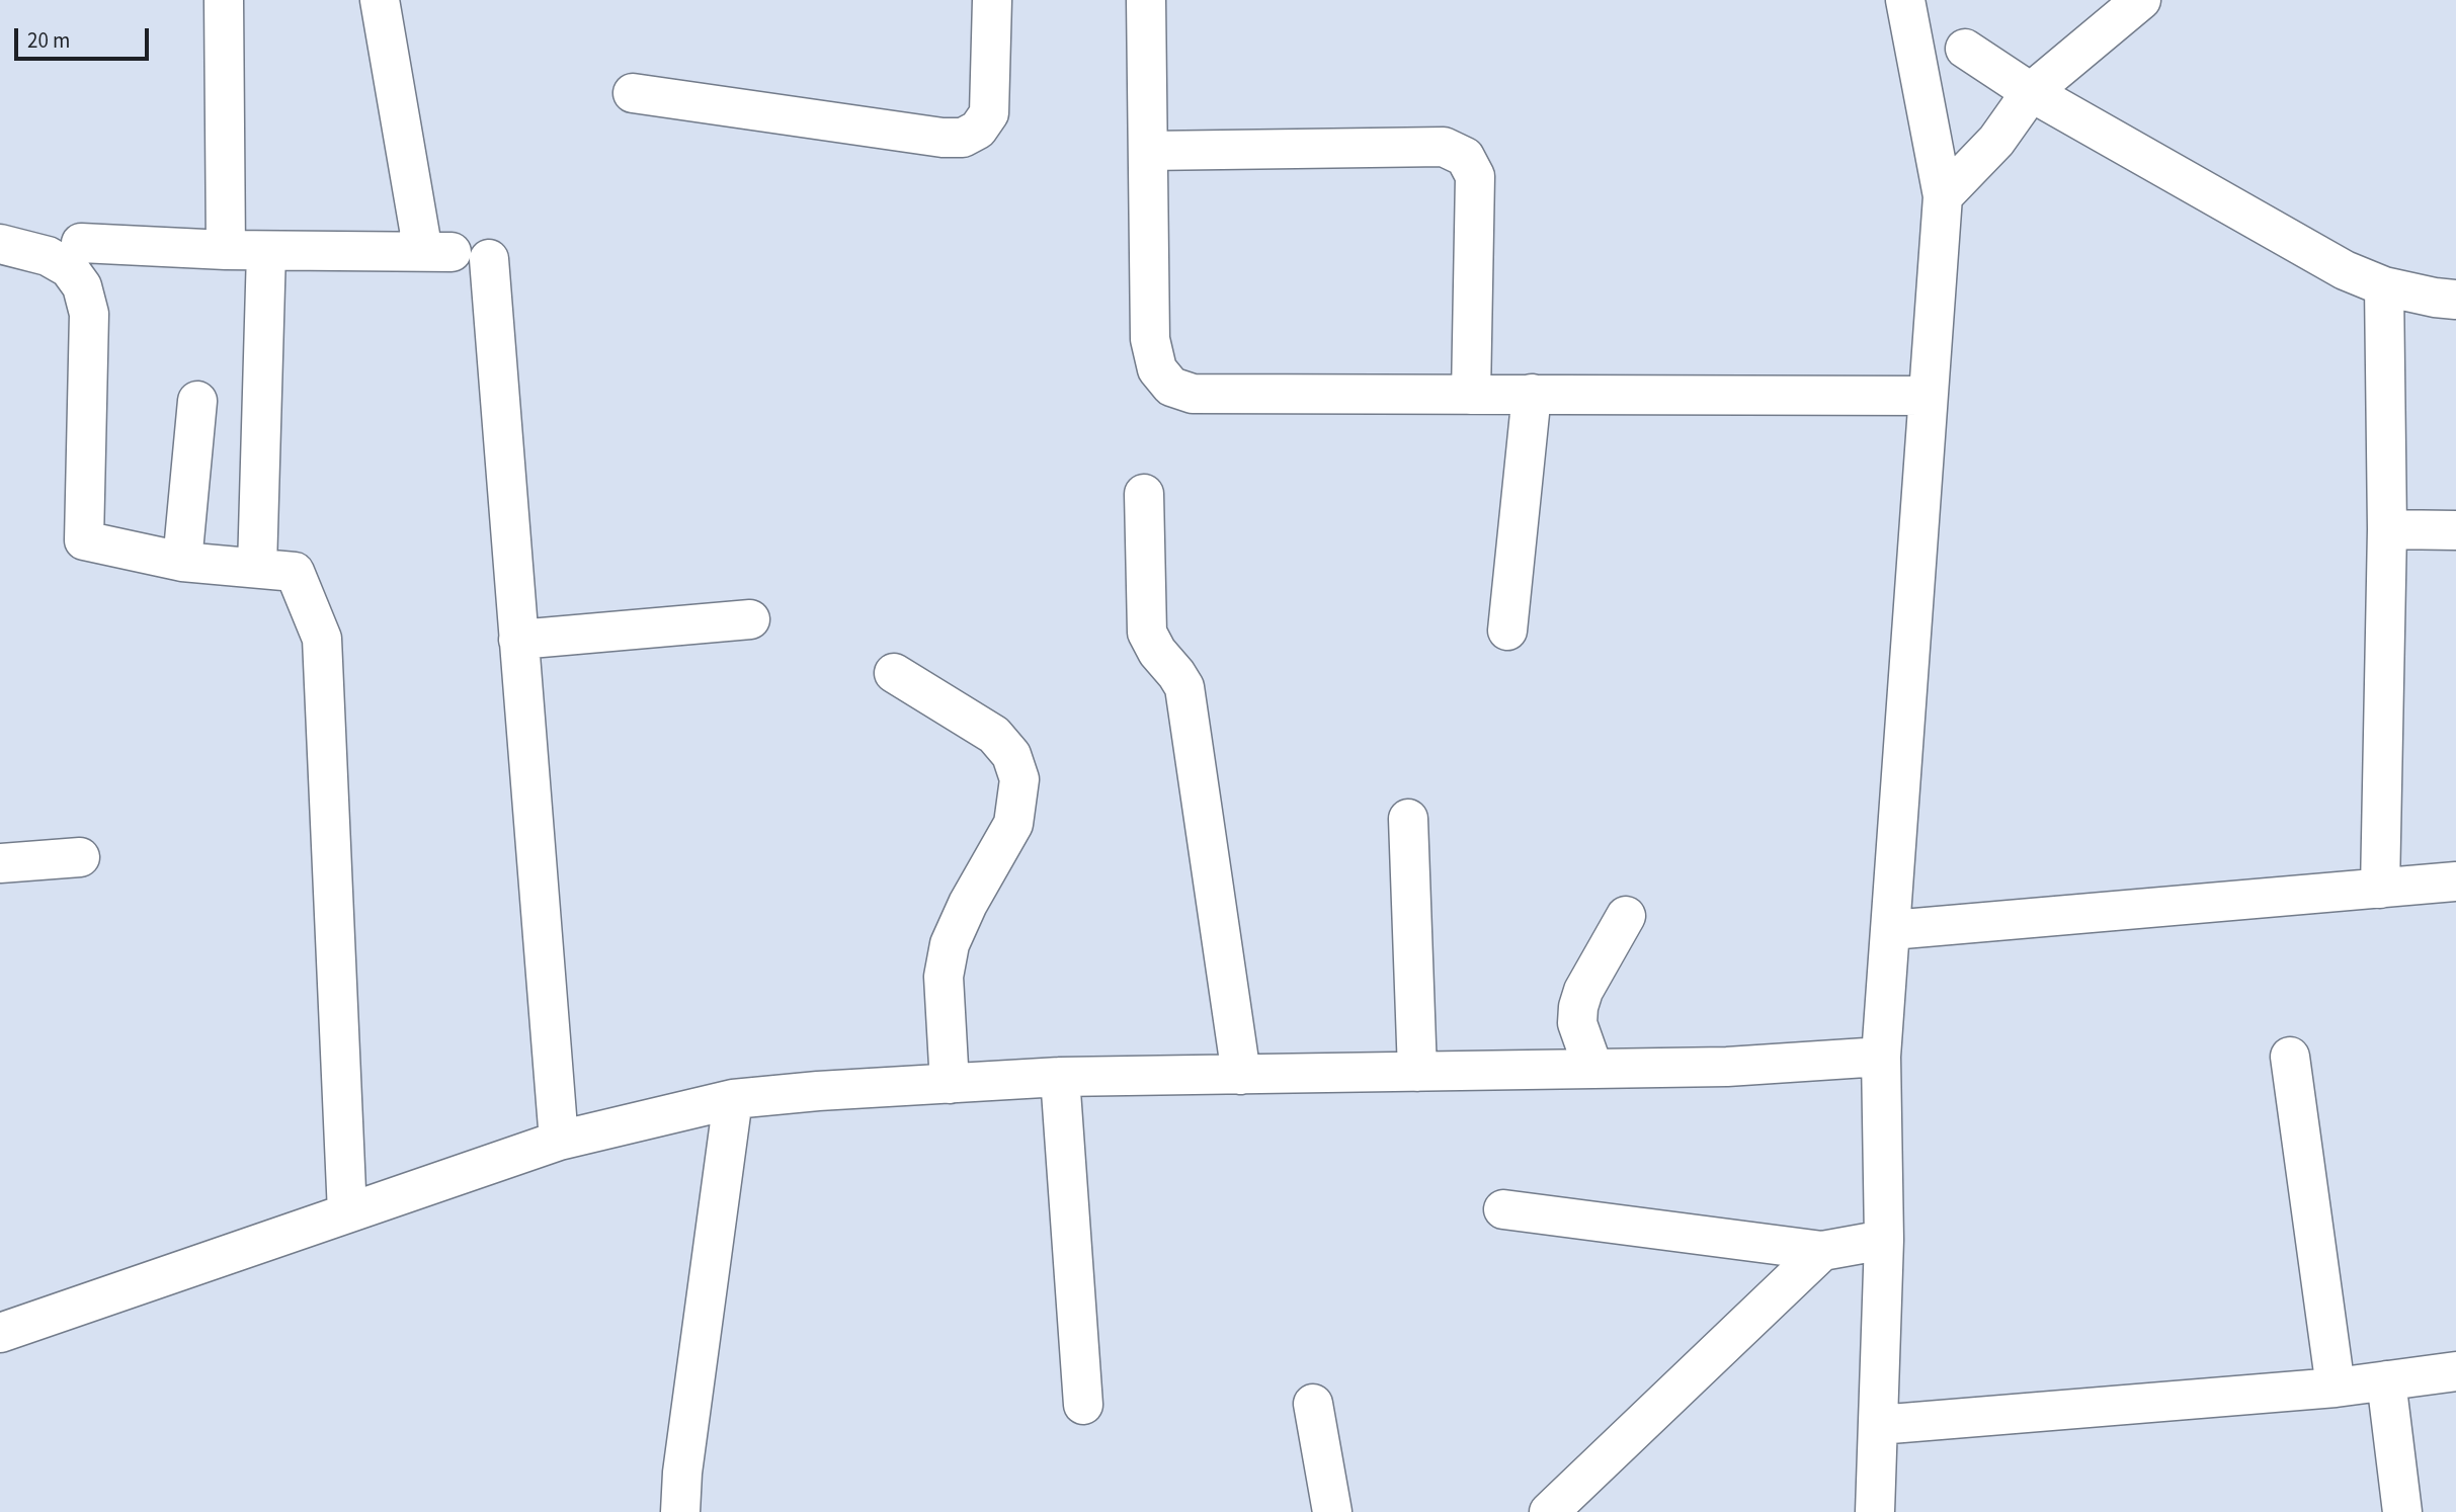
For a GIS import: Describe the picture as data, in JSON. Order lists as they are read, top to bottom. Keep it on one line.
{"scale_bar":"20 m"}
